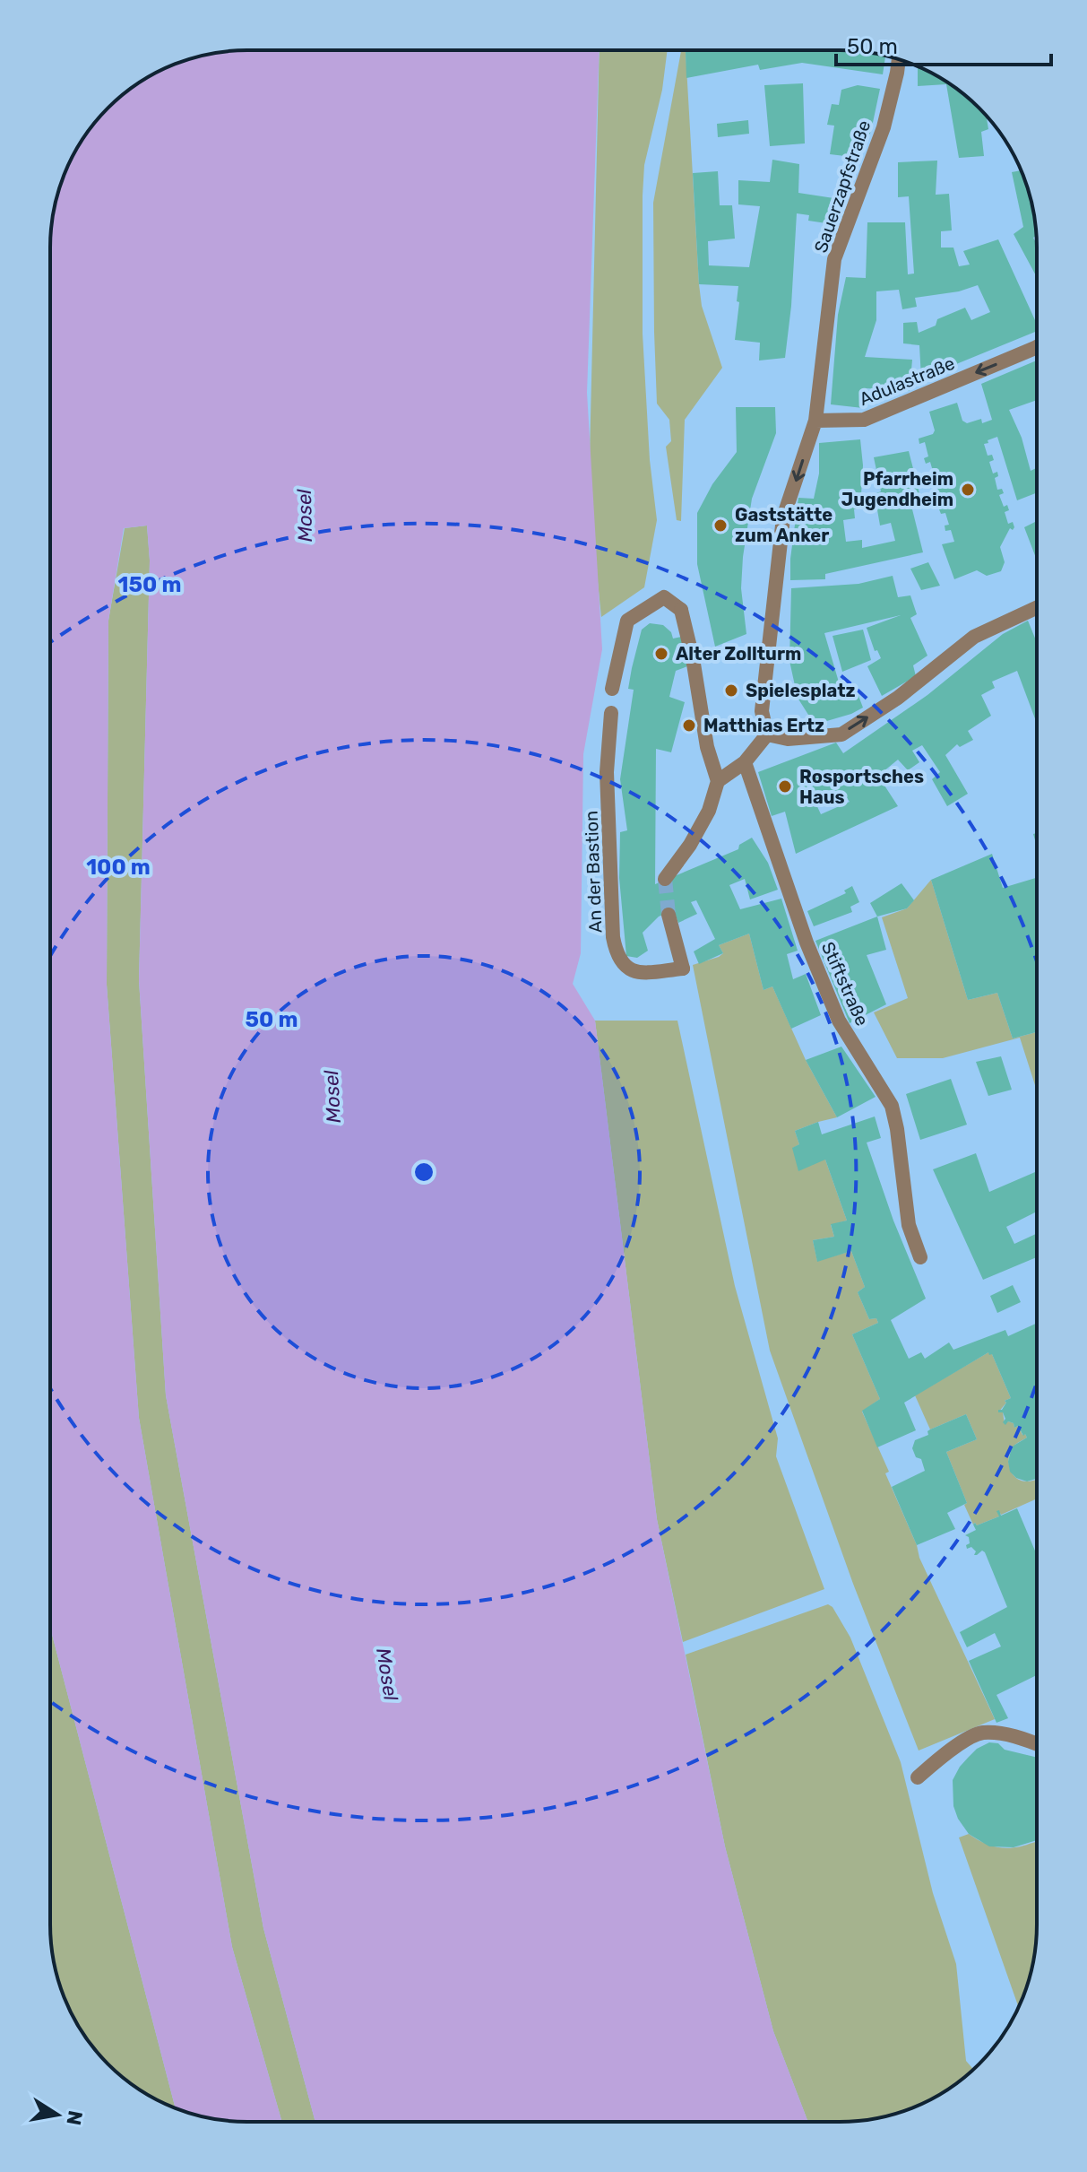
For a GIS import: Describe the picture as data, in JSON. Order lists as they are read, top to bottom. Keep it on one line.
{"streets":{"street":["Sauerzapfstraße","Adulastraße","An der Bastion","Stiftstraße"]},"crossings":[["Sauerzapfstraße","Adulastraße"]],"one_way":["Adulastraße"],"water":["Mosel"],"places":["Pfarrheim Jugendheim","Gaststätte zum Anker","Alter Zollturm","Spielesplatz","Matthias Ertz","Rosportsches Haus"],"scale_bar":"50 m","north":"right","rings":["150 m","100 m","50 m"]}
